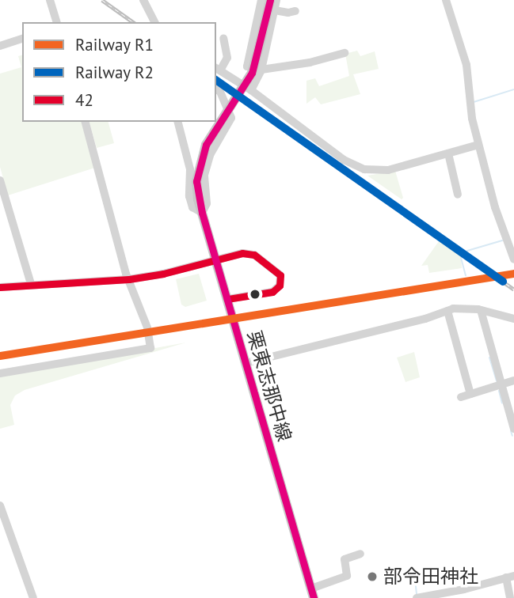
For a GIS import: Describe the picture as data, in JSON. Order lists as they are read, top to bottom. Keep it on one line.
{"streets":{"main road":["栗東志那中線"]},"places":["部令田神社"],"lines":["rail line R2","transit line 42","rail line R1"],"legend":["Railway R1","Railway R2","42"]}
